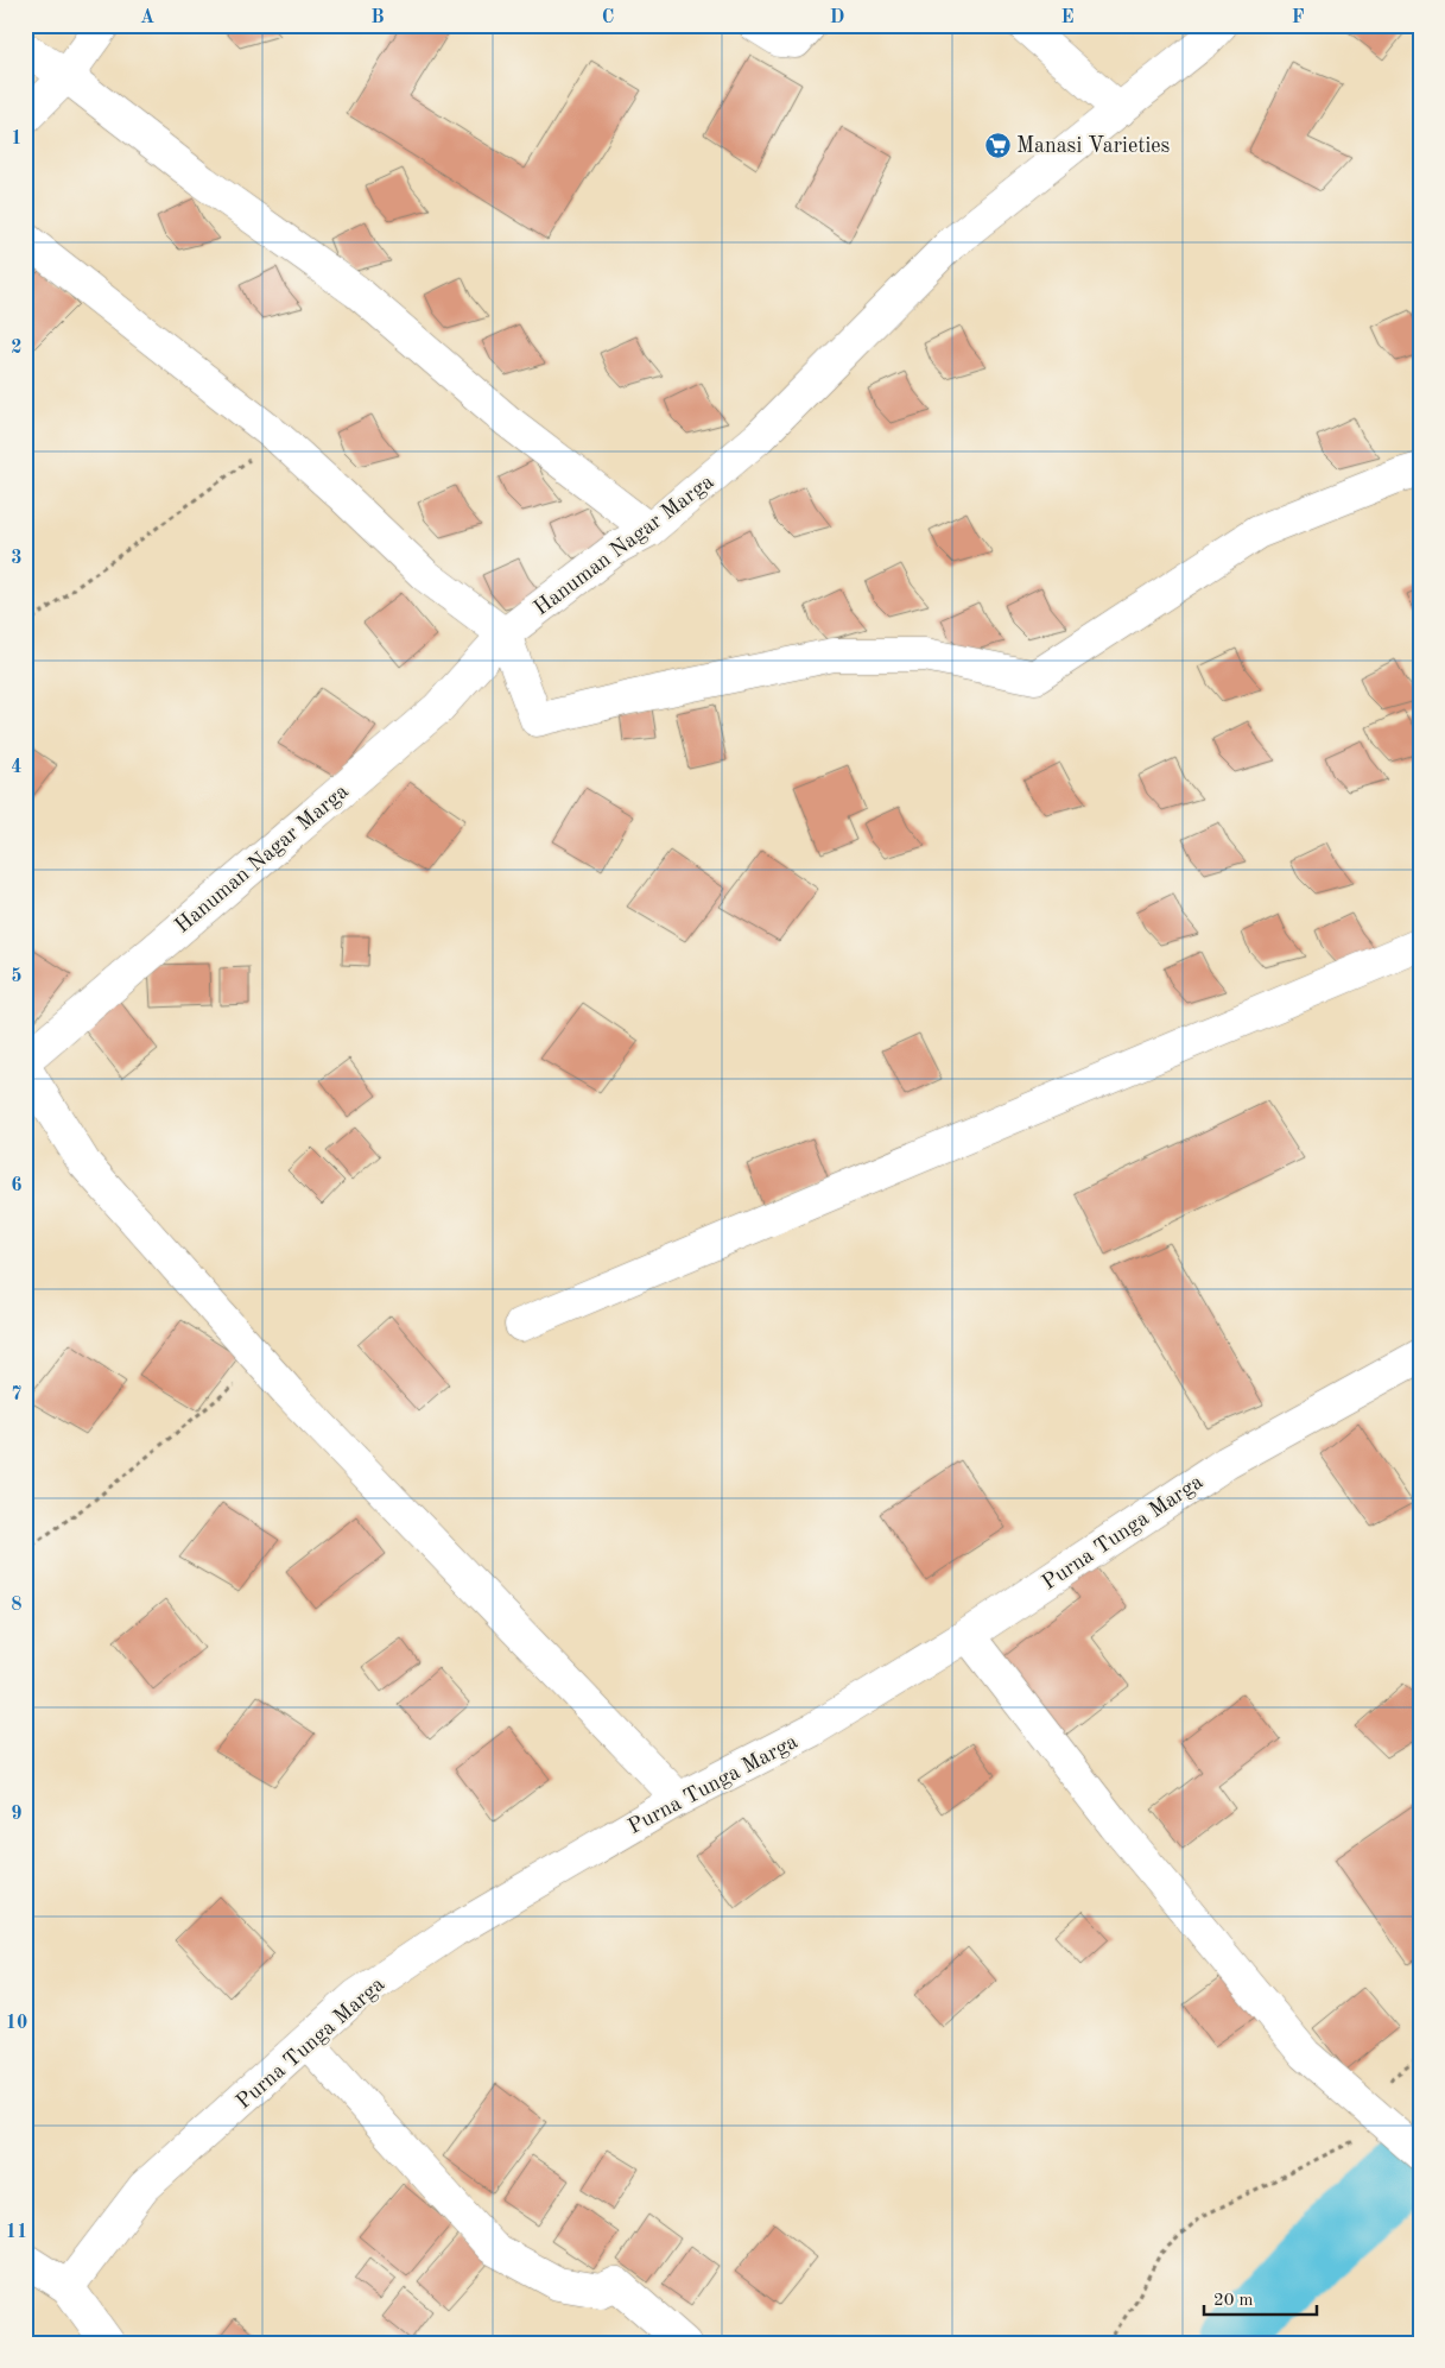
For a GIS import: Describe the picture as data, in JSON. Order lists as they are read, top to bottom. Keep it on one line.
{"streets":{"street":["Hanuman Nagar Marga","Purna Tunga Marga"]},"places":{"supermarket":["Manasi Varieties"]},"scale_bar":"20 m","grid":{"columns":["A","B","C","D","E","F"],"rows":["1","2","3","4","5","6","7","8","9","10","11"]}}
